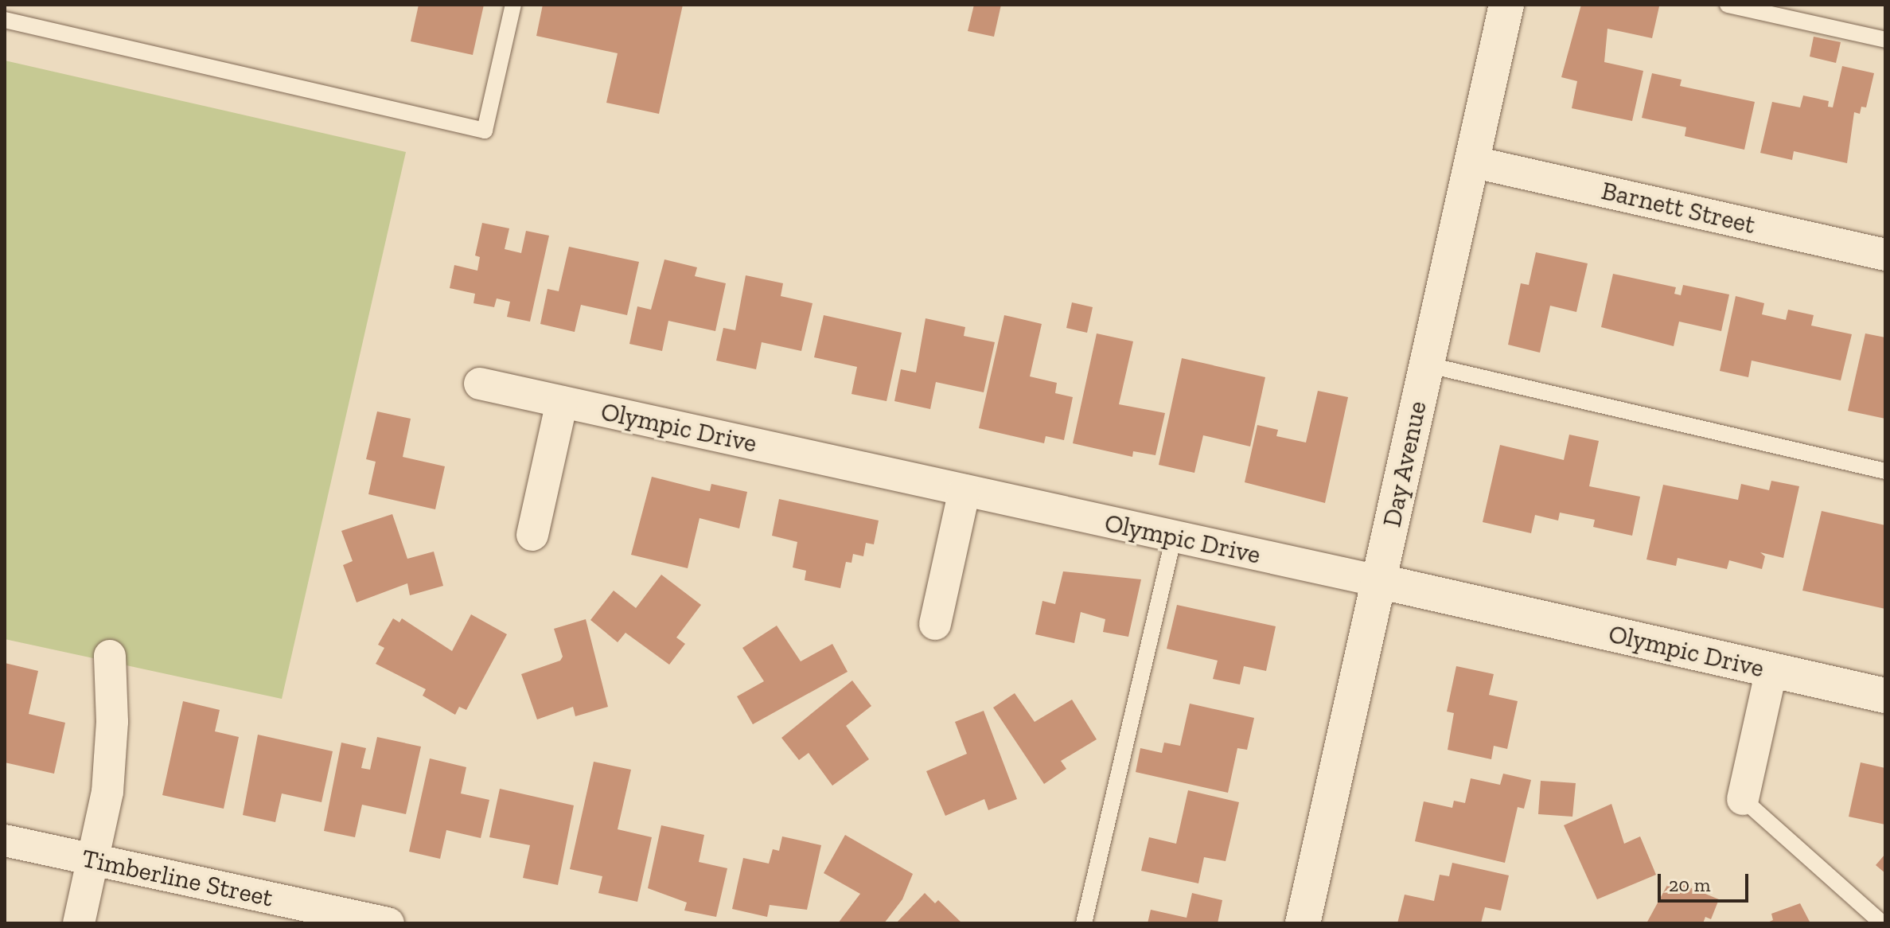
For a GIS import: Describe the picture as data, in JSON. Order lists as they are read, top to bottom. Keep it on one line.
{"streets":{"street":["Barnett Street","Olympic Drive","Day Avenue","Timberline Street"]},"crossings":[["Barnett Street","Day Avenue"],["Olympic Drive","Day Avenue"]],"scale_bar":"20 m"}
